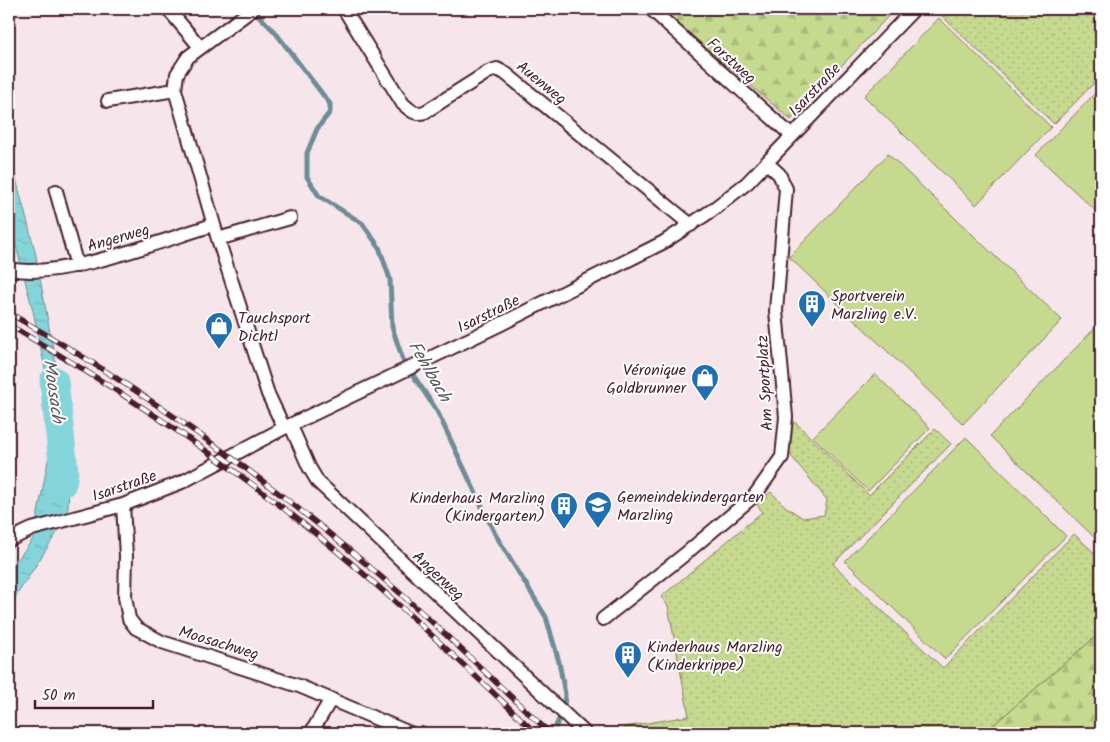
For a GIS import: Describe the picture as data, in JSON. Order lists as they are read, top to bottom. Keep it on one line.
{"streets":{"street":["Forstweg","Auenweg","Isarstraße","Angerweg","Am Sportplatz","Moosachweg"]},"crossings":[["Forstweg","Isarstraße"],["Auenweg","Isarstraße"],["Isarstraße","Angerweg"],["Isarstraße","Am Sportplatz"],["Isarstraße","Moosachweg"]],"water":["Fehlbach","Moosach"],"places":{"building":["Sportverein Marzling e.V.","Kinderhaus Marzling (Kindergarten)","Kinderhaus Marzling (Kinderkrippe)"],"shop":["Tauchsport Dichtl","Véronique Goldbrunner"],"school or university":["Gemeindekindergarten Marzling"]},"scale_bar":"50 m"}
